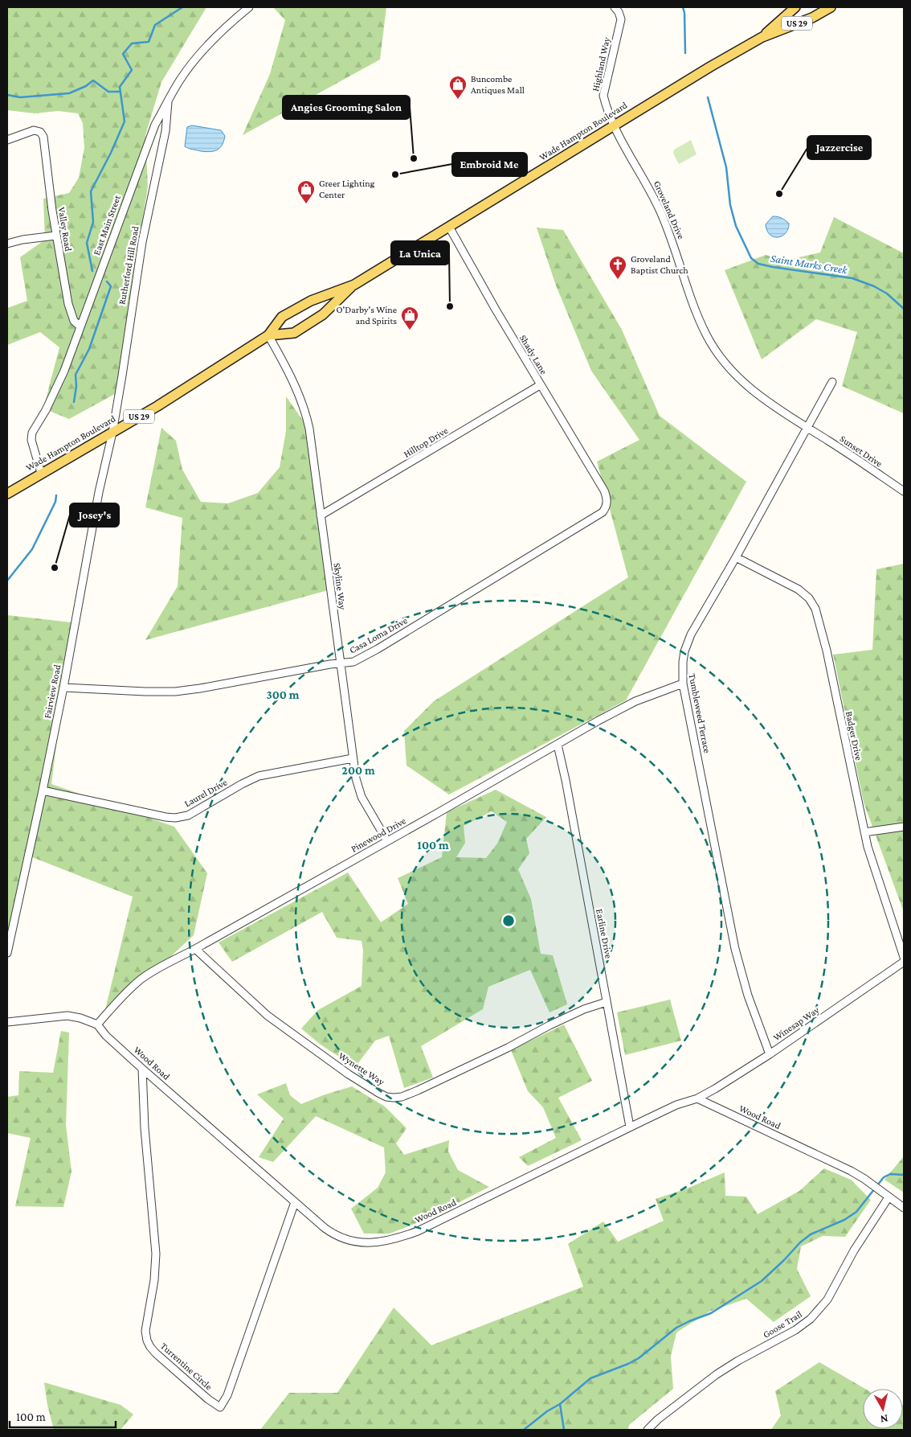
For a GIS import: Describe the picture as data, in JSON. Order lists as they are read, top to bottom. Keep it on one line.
{"streets":{"main road":["US 29","Wade Hampton Boulevard"],"street":["Highland Way","Groveland Drive","East Main Street","Valley Road","Rutherford Hill Road","Shady Lane","Hilltop Drive","Sunset Drive","Skyline Way","Casa Loma Drive","Fairview Road","Tumbleweed Terrace","Badger Drive","Laurel Drive","Pinewood Drive","Earline Drive","Winesap Way","Wood Road","Wynette Way","Goose Trail","Turrentine Circle"]},"crossings":[["Highland Way","Wade Hampton Boulevard"],["Highland Way","Groveland Drive"],["Wade Hampton Boulevard","Groveland Drive"],["Wade Hampton Boulevard","East Main Street"],["Wade Hampton Boulevard","Rutherford Hill Road"],["Wade Hampton Boulevard","Shady Lane"],["Wade Hampton Boulevard","Skyline Way"],["Wade Hampton Boulevard","Fairview Road"],["Groveland Drive","Sunset Drive"],["Groveland Drive","Tumbleweed Terrace"],["East Main Street","Valley Road"],["East Main Street","Rutherford Hill Road"],["Rutherford Hill Road","Fairview Road"],["Shady Lane","Hilltop Drive"],["Shady Lane","Casa Loma Drive"],["Hilltop Drive","Skyline Way"],["Sunset Drive","Tumbleweed Terrace"],["Skyline Way","Casa Loma Drive"],["Skyline Way","Laurel Drive"],["Skyline Way","Pinewood Drive"],["Casa Loma Drive","Fairview Road"],["Fairview Road","Laurel Drive"],["Tumbleweed Terrace","Badger Drive"],["Tumbleweed Terrace","Pinewood Drive"],["Tumbleweed Terrace","Winesap Way"],["Pinewood Drive","Earline Drive"],["Pinewood Drive","Wood Road"],["Pinewood Drive","Wynette Way"],["Earline Drive","Wood Road"],["Earline Drive","Wynette Way"],["Winesap Way","Wood Road"],["Wood Road","Goose Trail"],["Wood Road","Turrentine Circle"]],"water":["Saint Marks Creek"],"places":{"shop":["Buncombe Antiques Mall","Greer Lighting Center","O'Darby's Wine and Spirits"],"other":["Angies Grooming Salon","Embroid Me","Jazzercise","La Unica","Josey's"],"church":["Groveland Baptist Church"]},"scale_bar":"100 m","north":"bottom","rings":["300 m","200 m","100 m"]}
